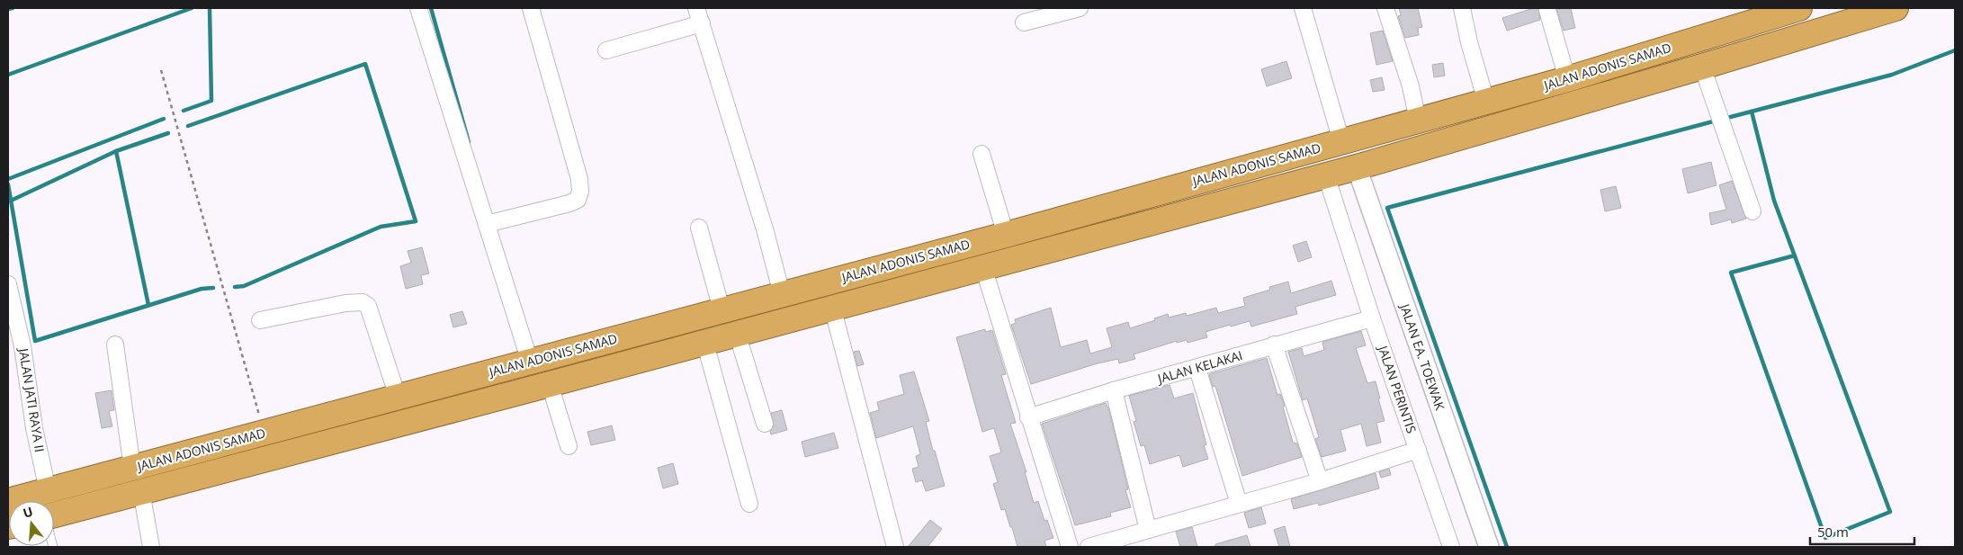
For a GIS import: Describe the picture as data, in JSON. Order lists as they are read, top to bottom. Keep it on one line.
{"streets":{"highway":["JALAN ADONIS SAMAD"],"street":["JALAN EA. TOEWAK","JALAN KELAKAI","JALAN PERINTIS","JALAN JATI RAYA II"]},"crossings":[["JALAN ADONIS SAMAD","JALAN JATI RAYA II"],["JALAN KELAKAI","JALAN PERINTIS"]],"scale_bar":"50 m","north":"top"}
